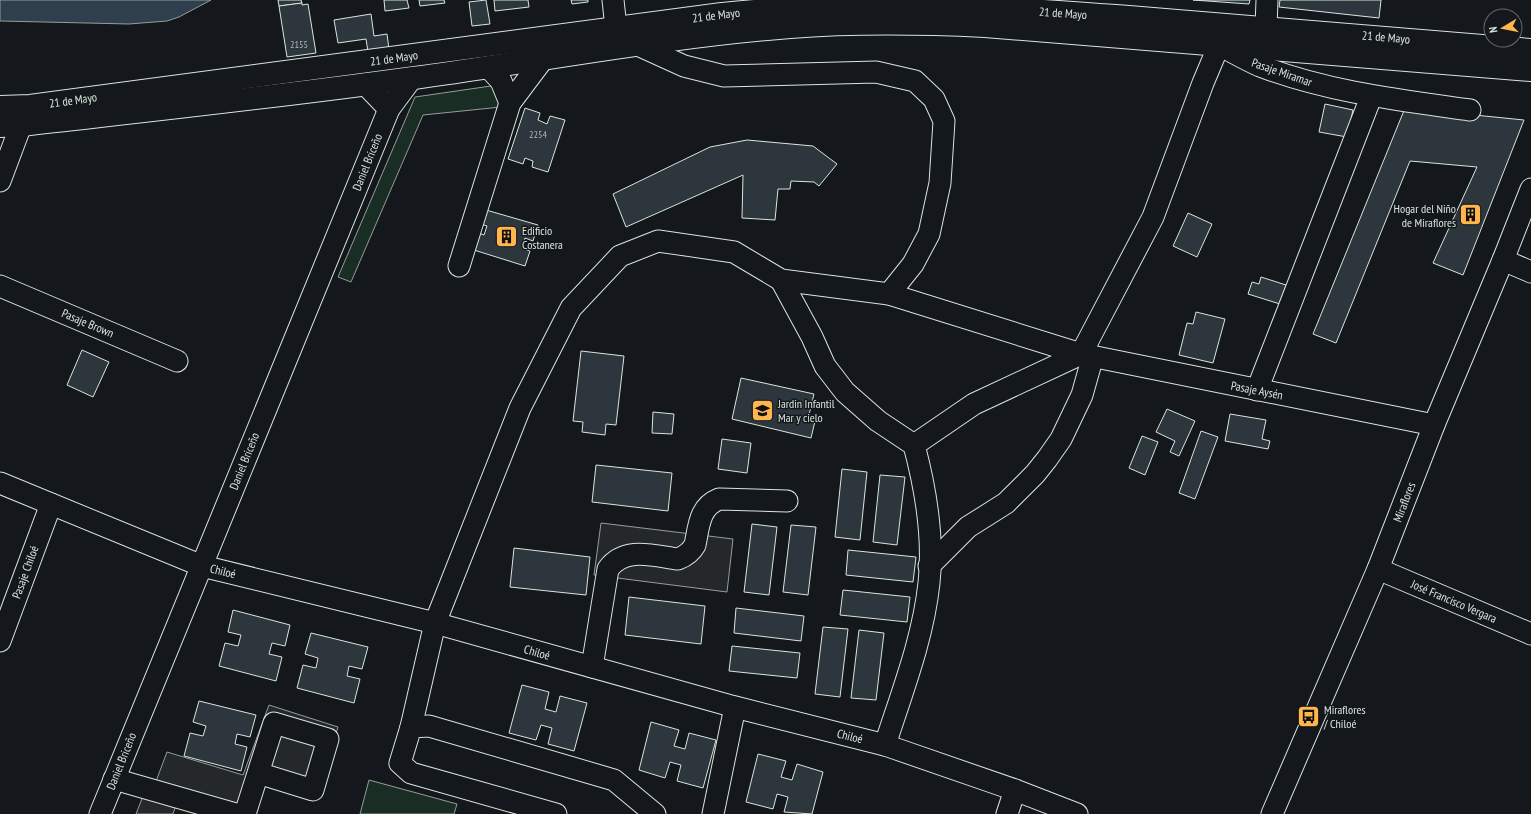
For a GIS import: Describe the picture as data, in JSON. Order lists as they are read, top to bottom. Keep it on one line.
{"streets":{"main road":["21 de Mayo"],"street":["Pasaje Miramar","Daniel Briceño","Pasaje Brown","Pasaje Aysén","Miraflores","Chiloé","Pasaje Chiloé","José Francisco Vergara"]},"crossings":[["21 de Mayo","Pasaje Miramar"],["21 de Mayo","Daniel Briceño"],["Daniel Briceño","Chiloé"],["Pasaje Aysén","Miraflores"],["Miraflores","José Francisco Vergara"],["Chiloé","Pasaje Chiloé"]],"places":{"building":["Hogar del Niño de Miraflores","Edificio Costanera"],"school or university":["Jardin Infantil Mar y cielo"],"bus stop":["Miraflores / Chiloé"]},"house_numbers":["2155","2254"],"north":"left"}
